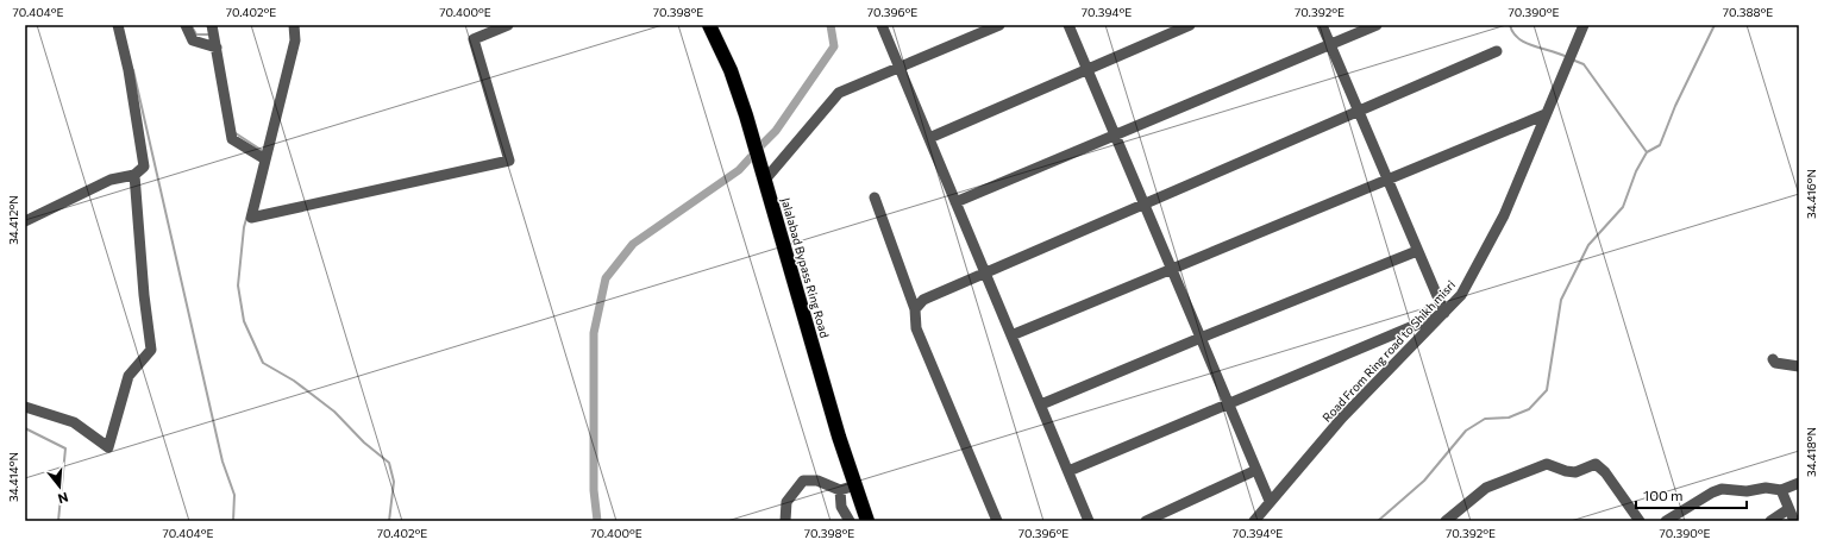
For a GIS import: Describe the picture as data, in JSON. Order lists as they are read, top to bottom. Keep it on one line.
{"streets":{"highway":["Jalalabad Bypass Ring Road"],"street":["Road From Ring road to Shikh misri"]},"scale_bar":"100 m","north":"bottom","coordinates":["70.404°E","70.402°E","70.400°E","70.398°E","70.396°E","70.394°E","70.392°E","70.390°E","70.388°E","34.416°N","34.412°N","34.418°N","34.414°N"]}
